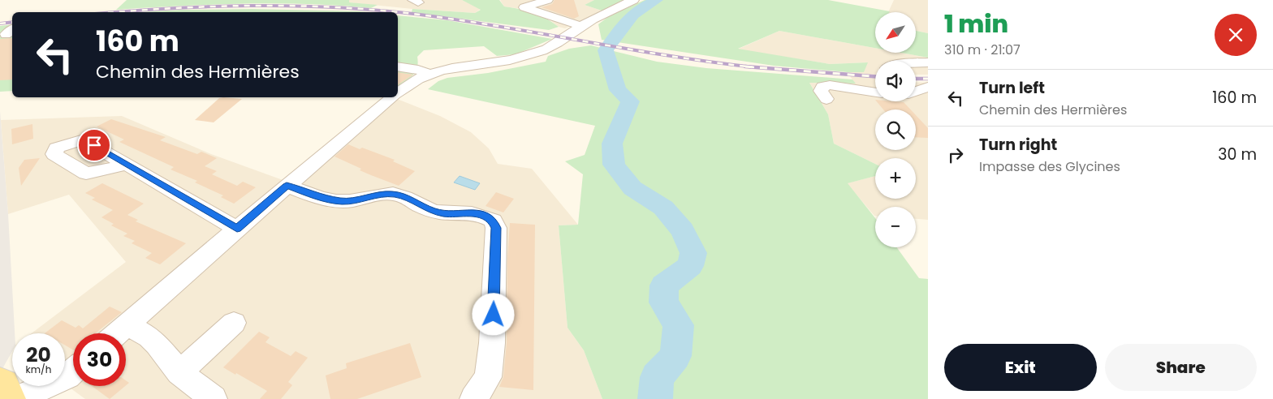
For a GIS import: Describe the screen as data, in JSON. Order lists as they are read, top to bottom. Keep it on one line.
{"north":"bottom left","page":{"heading":["1 min","310 m · 21:07"],"map_buttons":["+","−"],"turn":["160 m","Chemin des Hermières"],"list":[{"name":"Turn left","note":"Chemin des Hermières","value":"160 m"},{"name":"Turn right","note":"Impasse des Glycines","value":"30 m"}],"speed":"20 km/h","limit":"30","buttons":["Exit","Share"]}}
